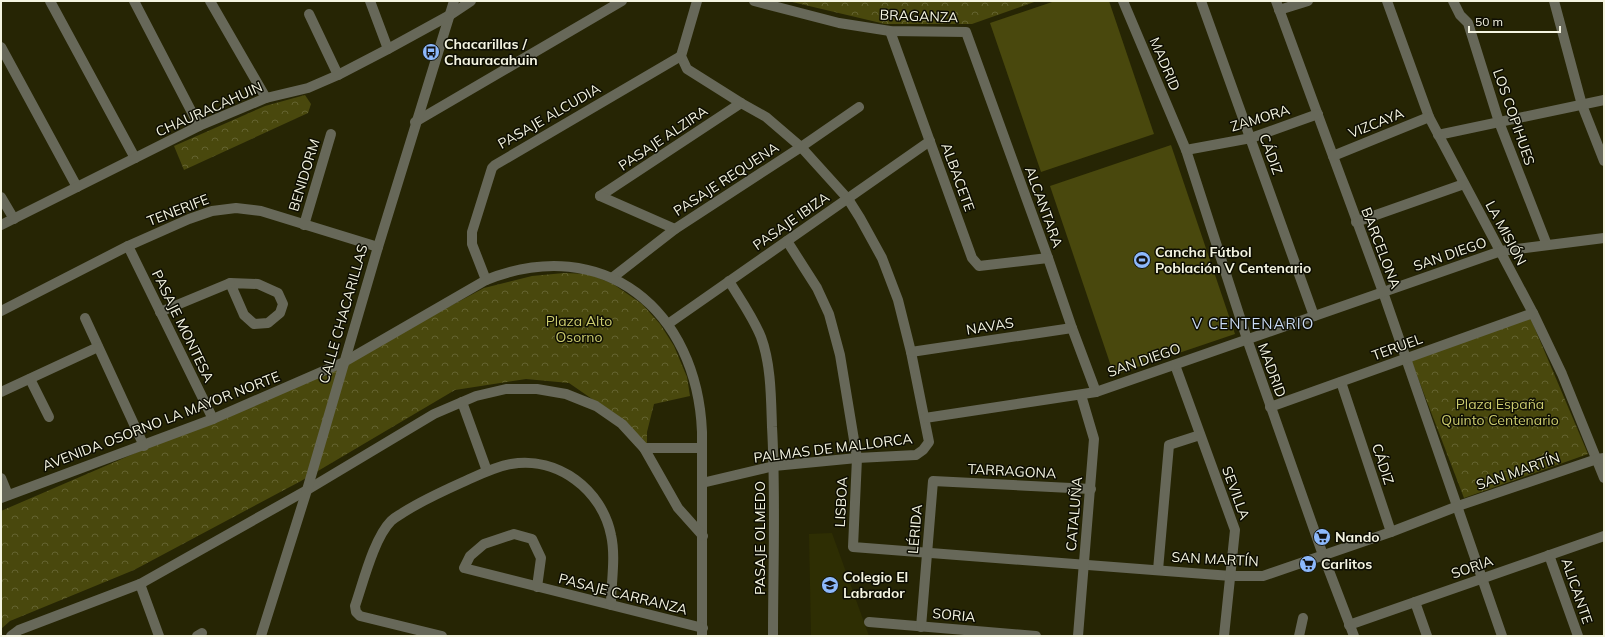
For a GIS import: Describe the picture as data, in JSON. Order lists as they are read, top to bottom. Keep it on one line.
{"streets":{"street":["BRAGANZA","MADRID","CHAURACAHUIN","PASAJE ALCUDIA","LOS COPIHUES","ZAMORA","VIZCAYA","PASAJE ALZIRA","CÁDIZ","BENIDORM","ALBACETE","PASAJE REQUENA","ALCANTARA","TENERIFE","PASAJE IBIZA","LA MISIÓN","BARCELONA","SAN DIEGO","CALLE CHACARILLAS","PASAJE MONTESA","NAVAS","TERUEL","AVENIDA OSORNO LA MAYOR NORTE","PALMAS DE MALLORCA","TARRAGONA","SAN MARTÍN","SEVILLA","LISBOA","CATALUÑA","LÉRIDA","PASAJE OLMEDO","SORIA","ALICANTE","PASAJE CARRANZA"]},"crossings":[["BRAGANZA","ALBACETE"],["BRAGANZA","ALCANTARA"],["MADRID","ZAMORA"],["MADRID","SAN DIEGO"],["MADRID","TERUEL"],["MADRID","SAN MARTÍN"],["MADRID","SORIA"],["CHAURACAHUIN","CALLE CHACARILLAS"],["PASAJE ALCUDIA","AVENIDA OSORNO LA MAYOR NORTE"],["PASAJE ALCUDIA","PALMAS DE MALLORCA"],["LOS COPIHUES","SAN DIEGO"],["ZAMORA","CÁDIZ"],["ZAMORA","BARCELONA"],["VIZCAYA","LA MISIÓN"],["VIZCAYA","BARCELONA"],["PASAJE ALZIRA","PASAJE REQUENA"],["PASAJE ALZIRA","PALMAS DE MALLORCA"],["CÁDIZ","SAN DIEGO"],["CÁDIZ","TERUEL"],["CÁDIZ","SAN MARTÍN"],["BENIDORM","TENERIFE"],["ALBACETE","ALCANTARA"],["ALBACETE","PASAJE IBIZA"],["PASAJE REQUENA","AVENIDA OSORNO LA MAYOR NORTE"],["PASAJE REQUENA","PALMAS DE MALLORCA"],["ALCANTARA","SAN DIEGO"],["ALCANTARA","NAVAS"],["TENERIFE","CALLE CHACARILLAS"],["TENERIFE","PASAJE MONTESA"],["PASAJE IBIZA","AVENIDA OSORNO LA MAYOR NORTE"],["PASAJE IBIZA","PALMAS DE MALLORCA"],["PASAJE IBIZA","LISBOA"],["PASAJE IBIZA","PASAJE OLMEDO"],["LA MISIÓN","SAN DIEGO"],["LA MISIÓN","TERUEL"],["LA MISIÓN","SAN MARTÍN"],["BARCELONA","SAN DIEGO"],["BARCELONA","TERUEL"],["BARCELONA","SAN MARTÍN"],["BARCELONA","SORIA"],["SAN DIEGO","PALMAS DE MALLORCA"],["SAN DIEGO","SEVILLA"],["SAN DIEGO","CATALUÑA"],["CALLE CHACARILLAS","AVENIDA OSORNO LA MAYOR NORTE"],["PASAJE MONTESA","AVENIDA OSORNO LA MAYOR NORTE"],["NAVAS","PALMAS DE MALLORCA"],["AVENIDA OSORNO LA MAYOR NORTE","PALMAS DE MALLORCA"],["AVENIDA OSORNO LA MAYOR NORTE","PASAJE CARRANZA"],["PALMAS DE MALLORCA","LISBOA"],["PALMAS DE MALLORCA","PASAJE OLMEDO"],["TARRAGONA","CATALUÑA"],["TARRAGONA","LÉRIDA"],["SAN MARTÍN","SEVILLA"],["SAN MARTÍN","LISBOA"],["SAN MARTÍN","CATALUÑA"],["SAN MARTÍN","LÉRIDA"],["LÉRIDA","SORIA"],["SORIA","ALICANTE"]],"districts":["V CENTENARIO"],"parks":["Plaza Alto Osorno","Plaza España Quinto Centenario"],"places":{"bus stop":["Chacarillas / Chauracahuin"],"sports":["Cancha Fútbol Población V Centenario"],"supermarket":["Nando","Carlitos"],"school or university":["Colegio El Labrador"]},"scale_bar":"50 m"}
